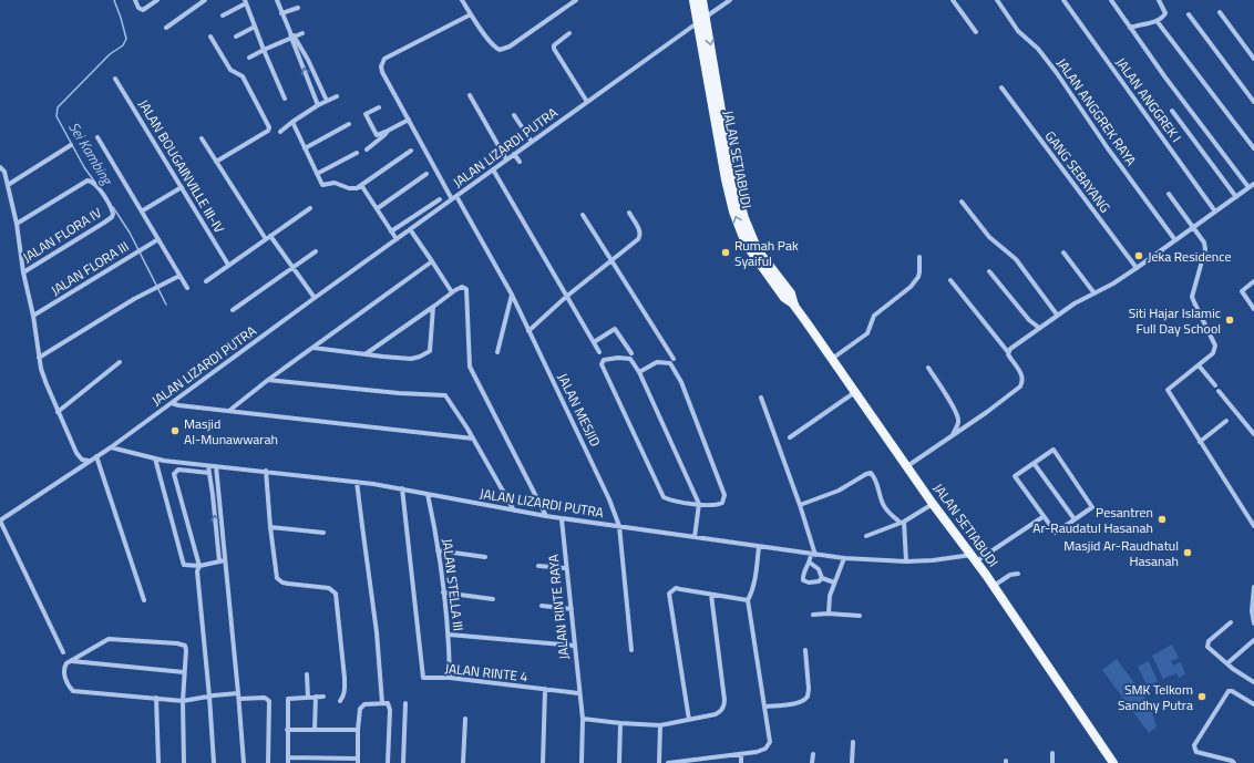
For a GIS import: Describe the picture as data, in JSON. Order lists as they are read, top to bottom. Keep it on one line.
{"streets":{"main road":["JALAN SETIABUDI"],"street":["JALAN ANGGREK I","JALAN ANGGREK RAYA","JALAN LIZARDI PUTRA","JALAN BOUGAINVILLE III-IV","GANG SEBAYANG","JALAN FLORA IV","JALAN FLORA III","JALAN MESJID","JALAN STELLA III","JALAN RINTE RAYA","JALAN RINTE 4"]},"crossings":[["JALAN LIZARDI PUTRA","JALAN SETIABUDI"],["JALAN LIZARDI PUTRA","JALAN MESJID"],["JALAN LIZARDI PUTRA","JALAN STELLA III"],["JALAN LIZARDI PUTRA","JALAN RINTE RAYA"],["JALAN LIZARDI PUTRA","JALAN RINTE 4"],["JALAN STELLA III","JALAN RINTE 4"],["JALAN RINTE RAYA","JALAN RINTE 4"]],"water":["Sei Kambing"],"places":["Rumah Pak Syaiful","Jeka Residence","Siti Hajar Islamic Full Day School","Masjid Al-Munawwarah","Pesantren Ar-Raudatul Hasanah","Masjid Ar-Raudhatul Hasanah","SMK Telkom Sandhy Putra"]}
